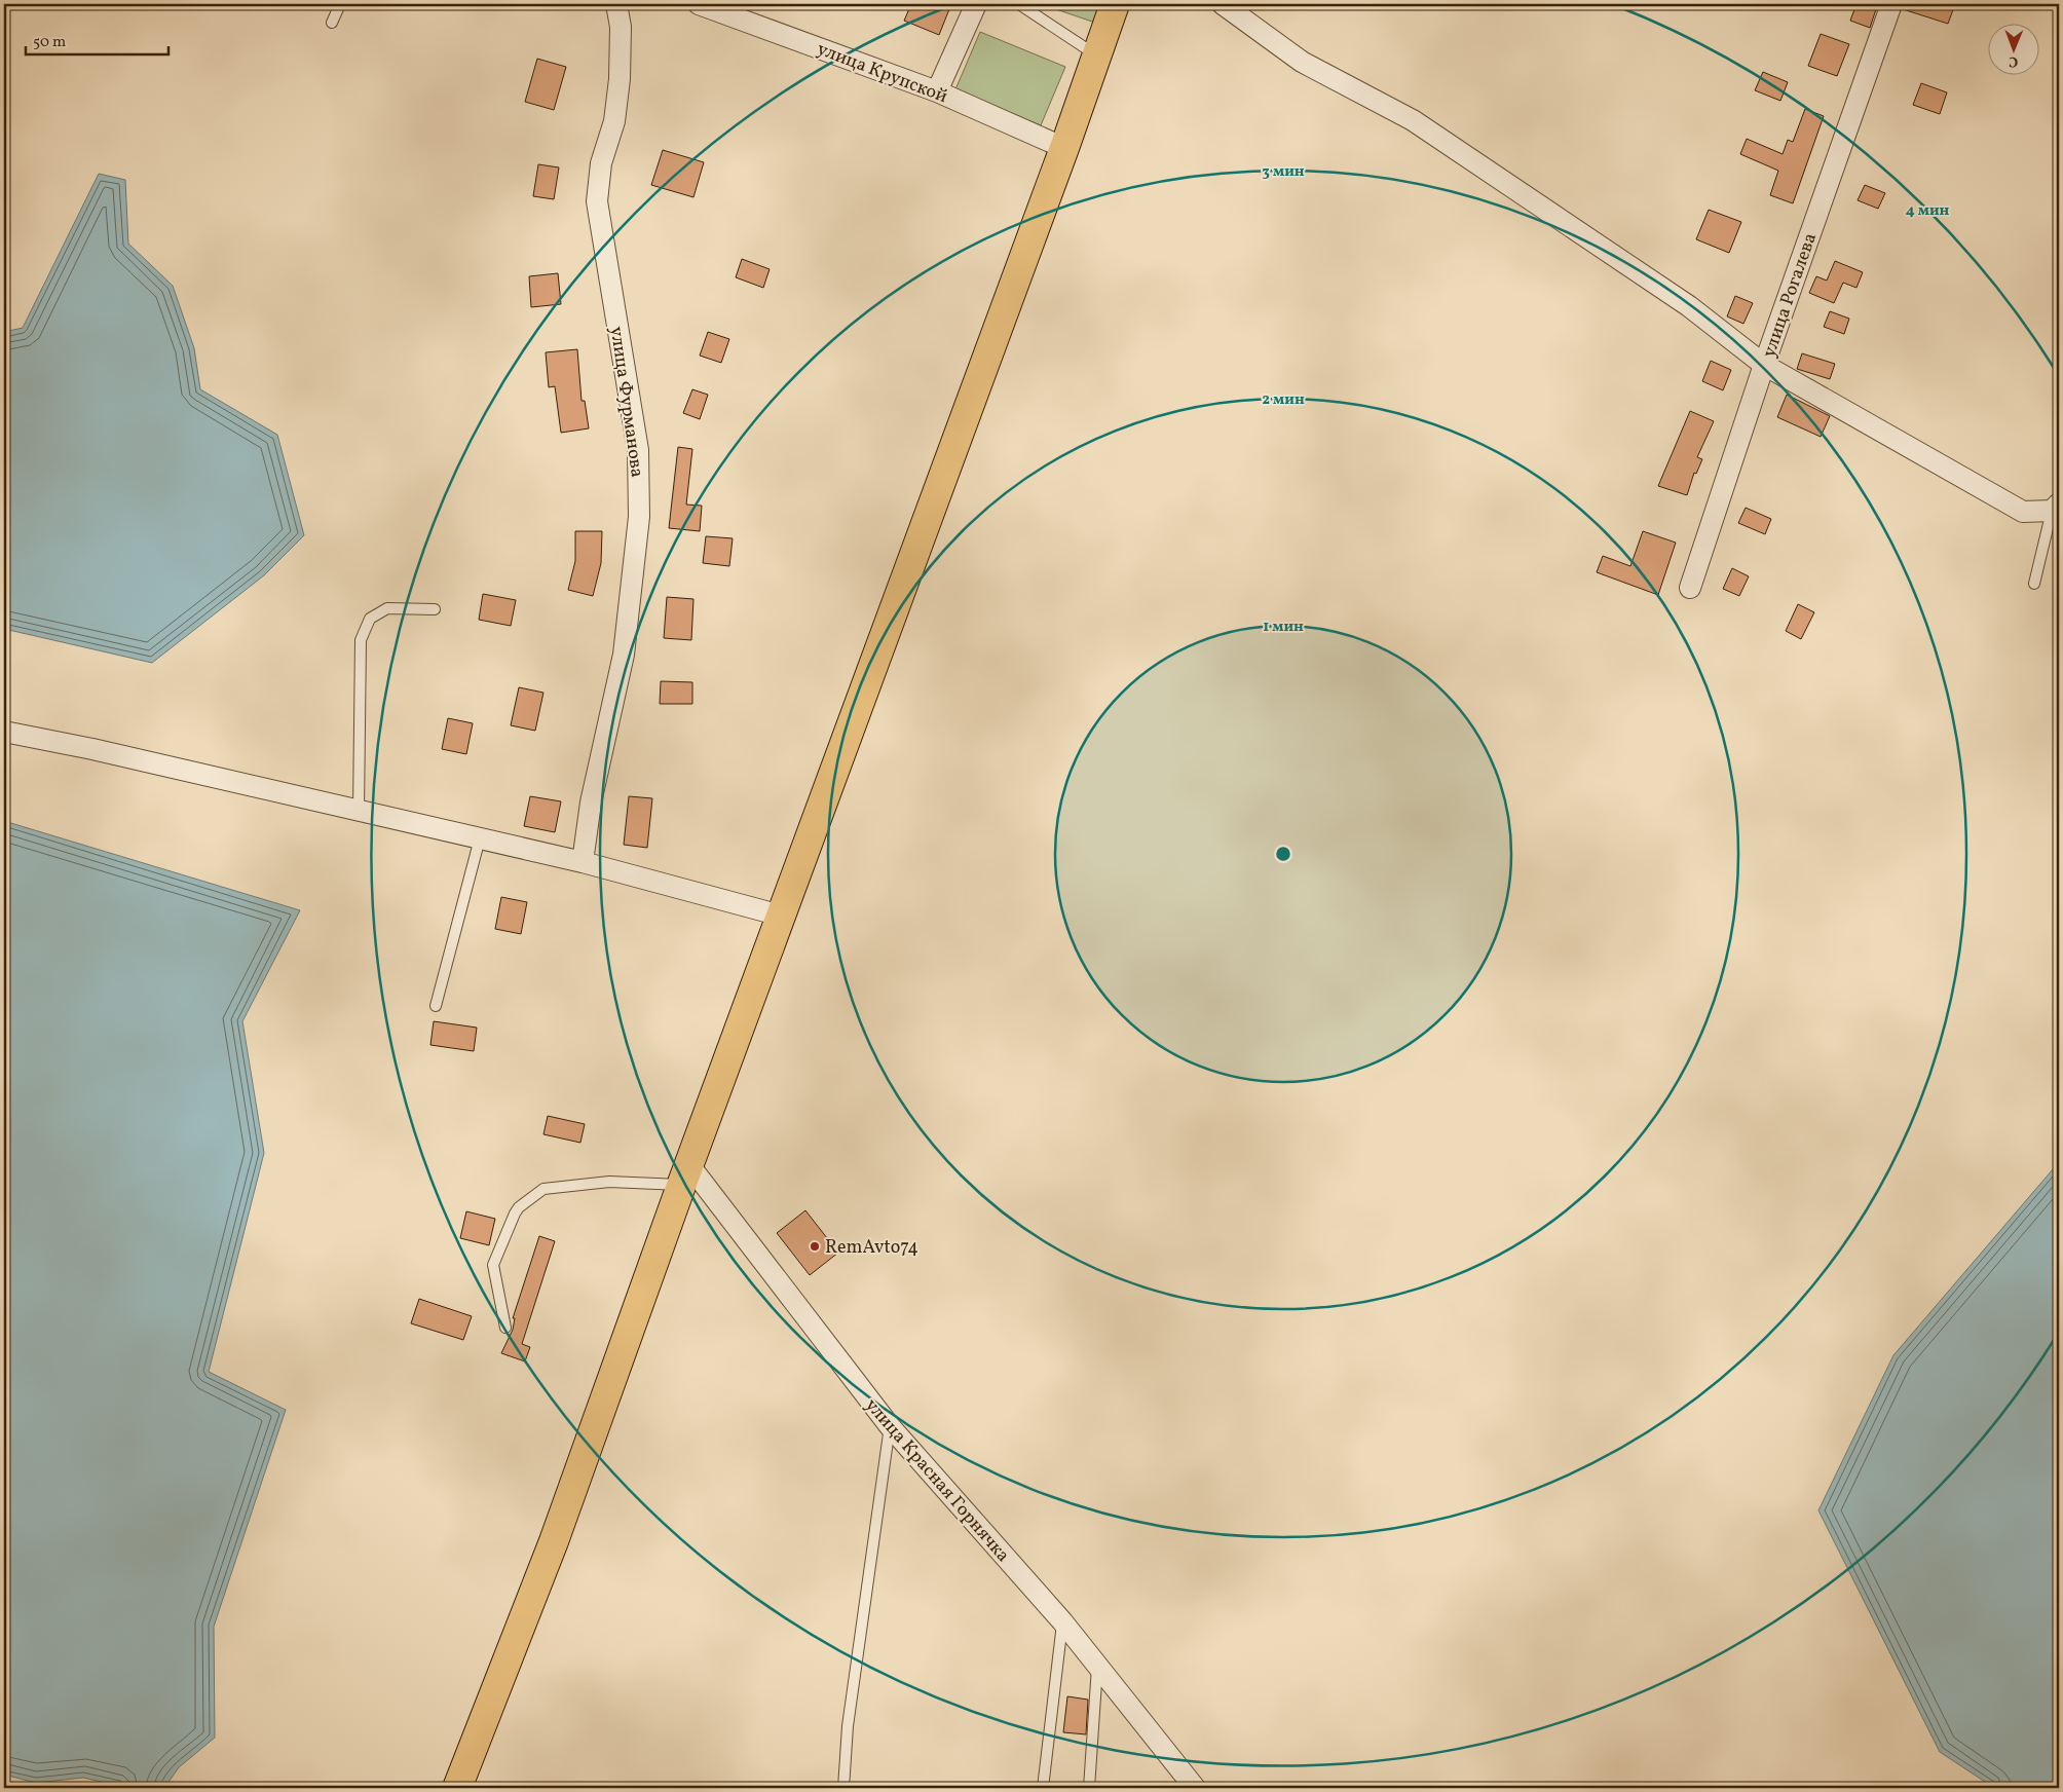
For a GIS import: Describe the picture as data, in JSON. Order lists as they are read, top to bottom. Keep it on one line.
{"streets":{"street":["улица Крупской","улица Рогалева","улица Фурманова","улица Красная Горнячка"]},"places":["RemAvto74"],"scale_bar":"50 m","north":"bottom","rings":["3 мин","4 мин","2 мин","1 мин"]}
